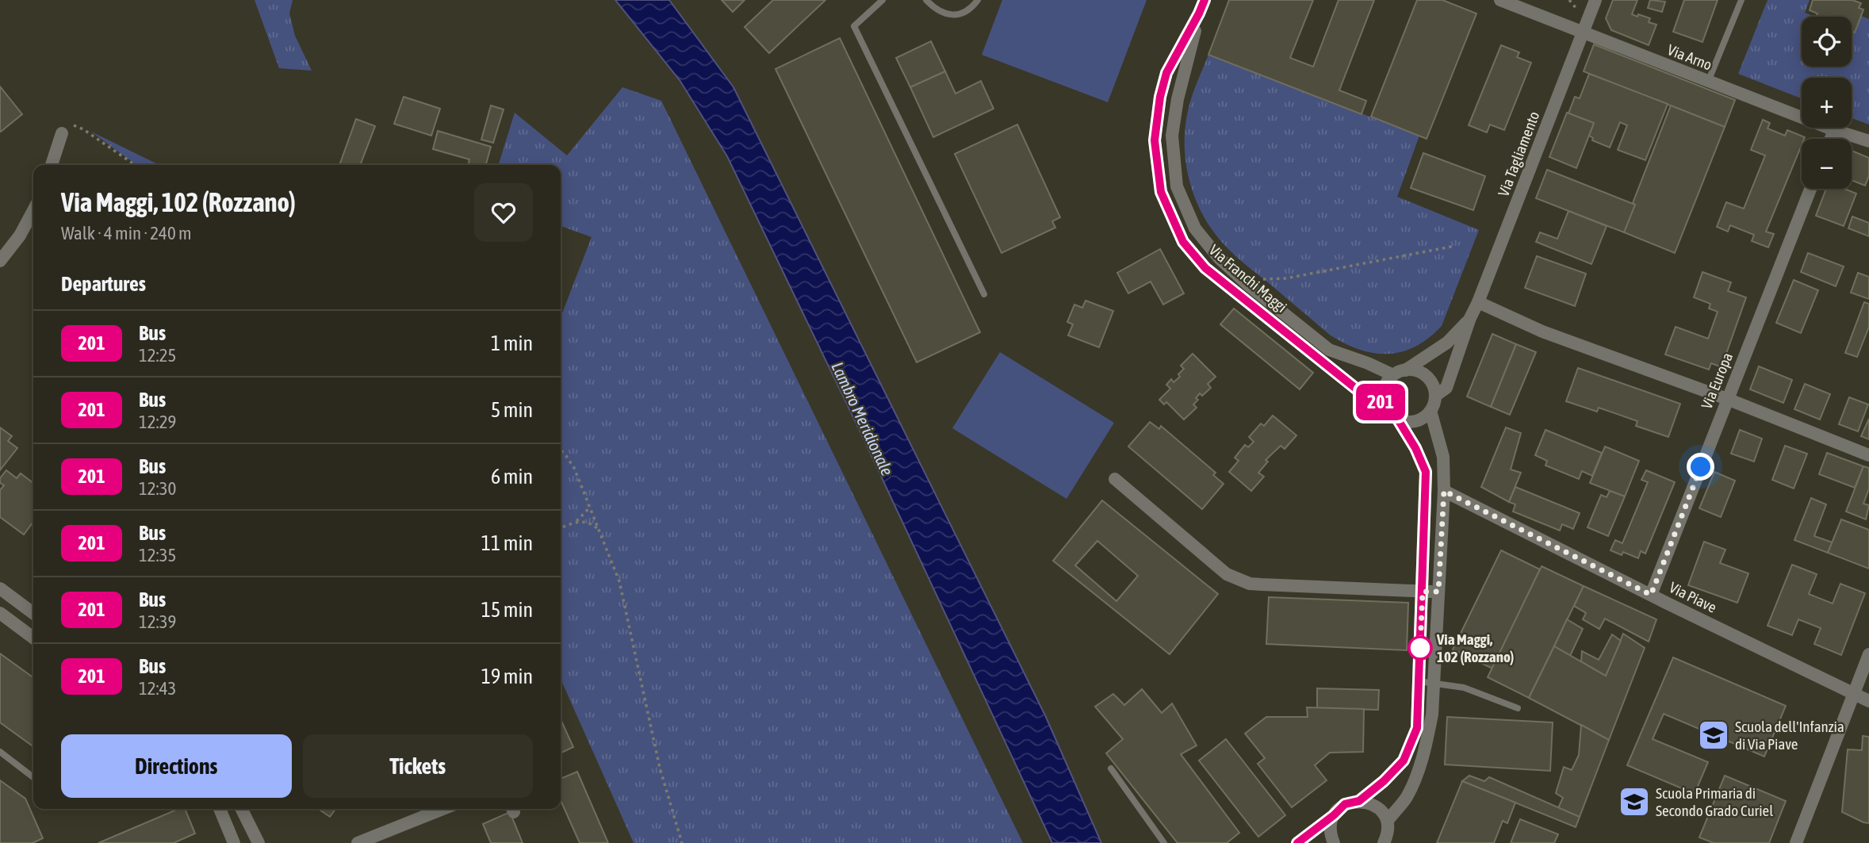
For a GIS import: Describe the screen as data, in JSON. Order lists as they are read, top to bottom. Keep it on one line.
{"streets":{"street":["Via Arno","Via Tagliamento","Via Franchi Maggi","Via Europa","Via Piave"]},"crossings":[["Via Arno","Via Tagliamento"],["Via Tagliamento","Via Franchi Maggi"],["Via Europa","Via Piave"]],"water":["Lambro Meridionale"],"places":{"other":["Via Maggi, 102 (Rozzano)"],"school or university":["Scuola dell'Infanzia di Via Piave","Scuola Primaria di Secondo Grado Curiel"]},"lines":["bus line 201"],"page":{"on_map":"201","map_buttons":["+","−"],"heading":[["Via Maggi, 102 (Rozzano)","Walk · 4 min · 240 m"],"Departures"],"list":[{"mark":"201","name":"Bus","note":"12:25","value":"1 min"},{"mark":"201","name":"Bus","note":"12:29","value":"5 min"},{"mark":"201","name":"Bus","note":"12:30","value":"6 min"},{"mark":"201","name":"Bus","note":"12:35","value":"11 min"},{"mark":"201","name":"Bus","note":"12:39","value":"15 min"},{"mark":"201","name":"Bus","note":"12:43","value":"19 min"}],"buttons":["Directions","Tickets"]}}
